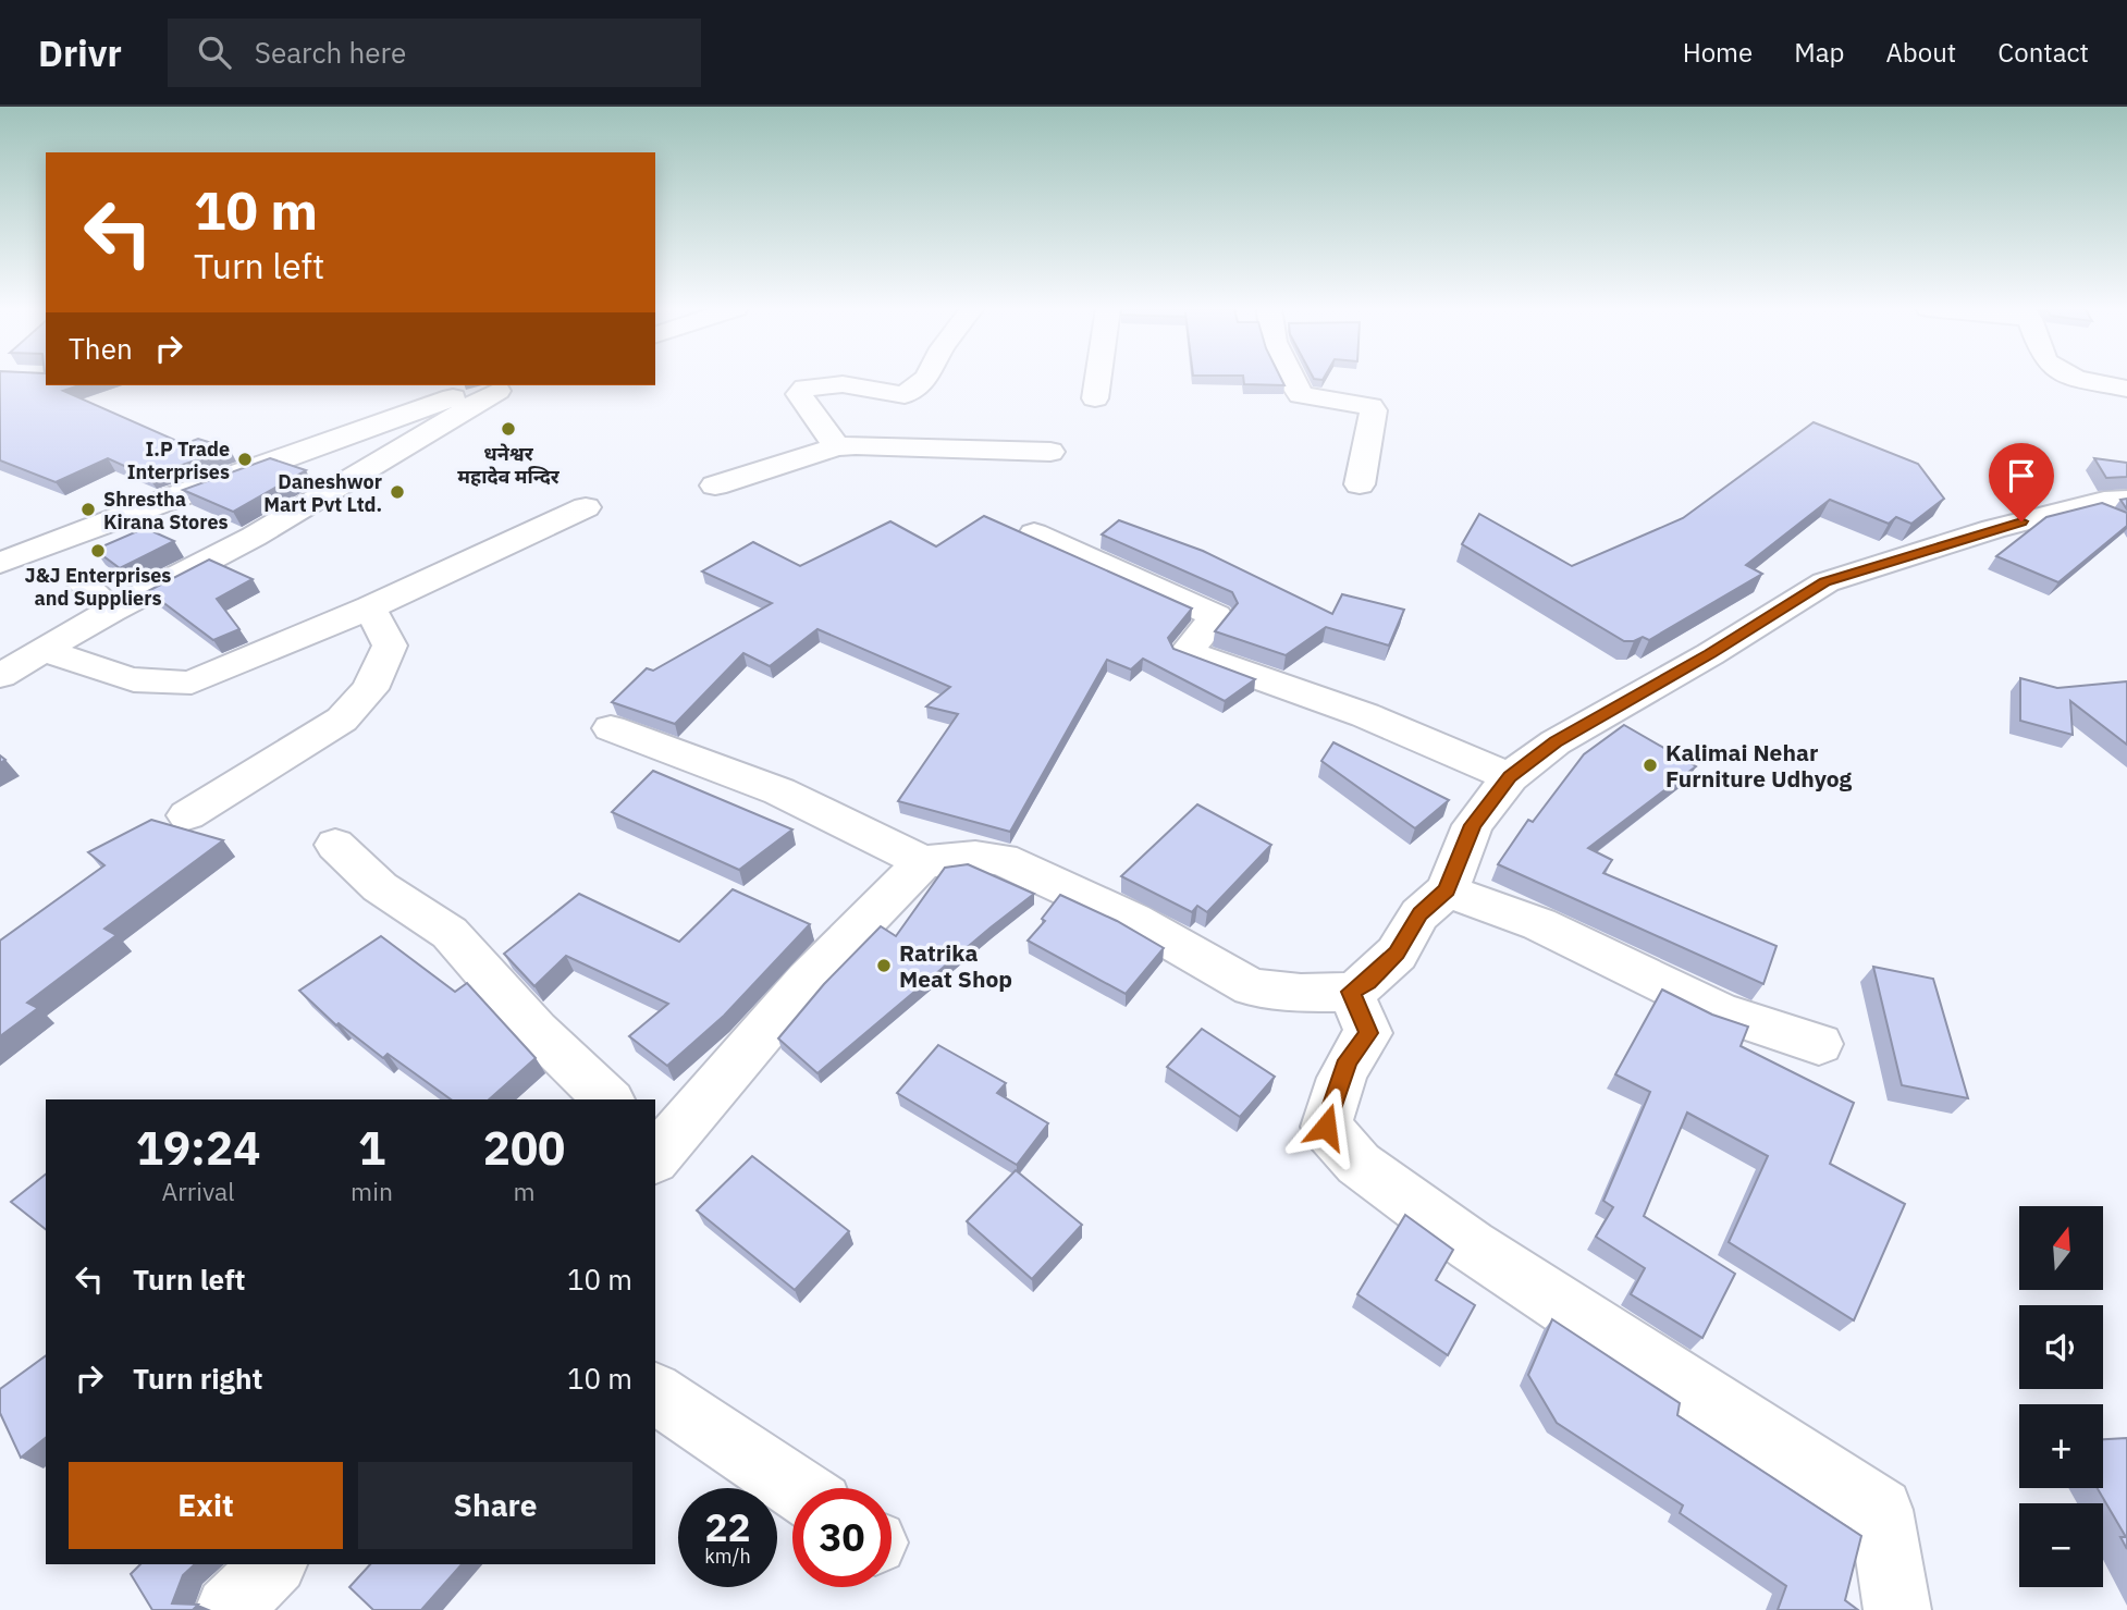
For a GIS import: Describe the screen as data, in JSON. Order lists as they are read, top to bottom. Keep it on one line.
{"places":["धनेश्वर महादेव मन्दिर","I.P Trade Interprises","Daneshwor Mart Pvt Ltd.","Shrestha Kirana Stores","J&J Enterprises and Suppliers","Kalimai Nehar Furniture Udhyog","Ratrika Meat Shop"],"north":"top","page":{"header":"Drivr","search":"Search here","nav":["Home","Map","About","Contact"],"turn":["10 m","Turn left"],"then":"Then","eta":["19:24","Arrival","1","min","200","m"],"map_buttons":["+","−"],"list":[{"name":"Turn left","value":"10 m"},{"name":"Turn right","value":"10 m"}],"buttons":["Exit","Share"],"speed":"22 km/h","limit":"30"}}
